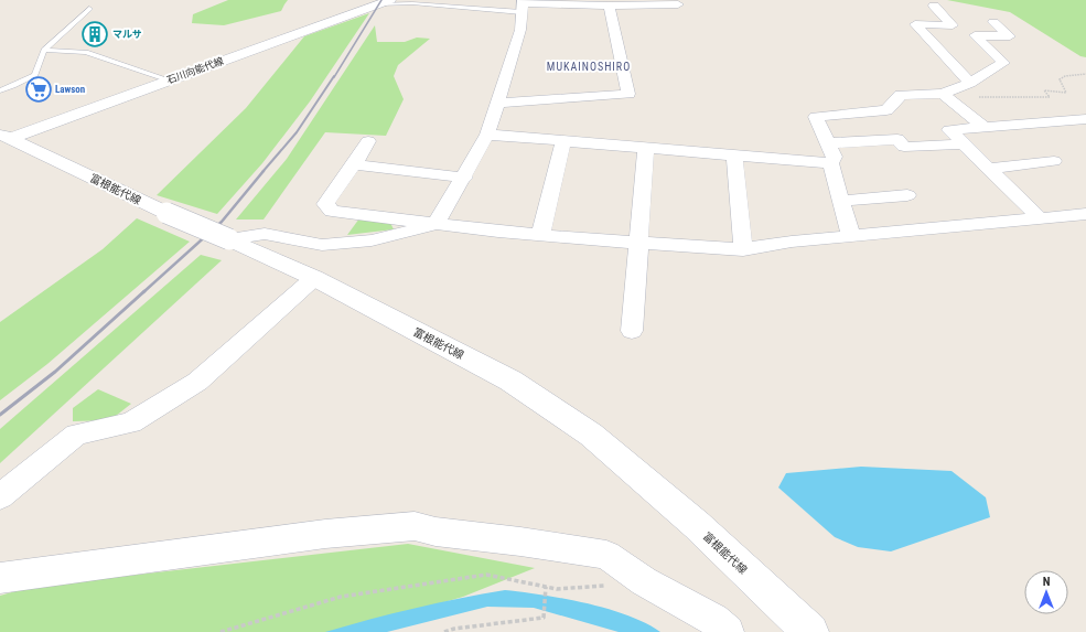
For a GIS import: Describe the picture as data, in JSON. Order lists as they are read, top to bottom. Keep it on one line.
{"streets":{"main road":["石川向能代線","富根能代線"]},"crossings":[["石川向能代線","富根能代線"]],"districts":["MUKAINOSHIRO"],"places":{"building":["マルサ"],"supermarket":["Lawson"]},"north":"top"}
